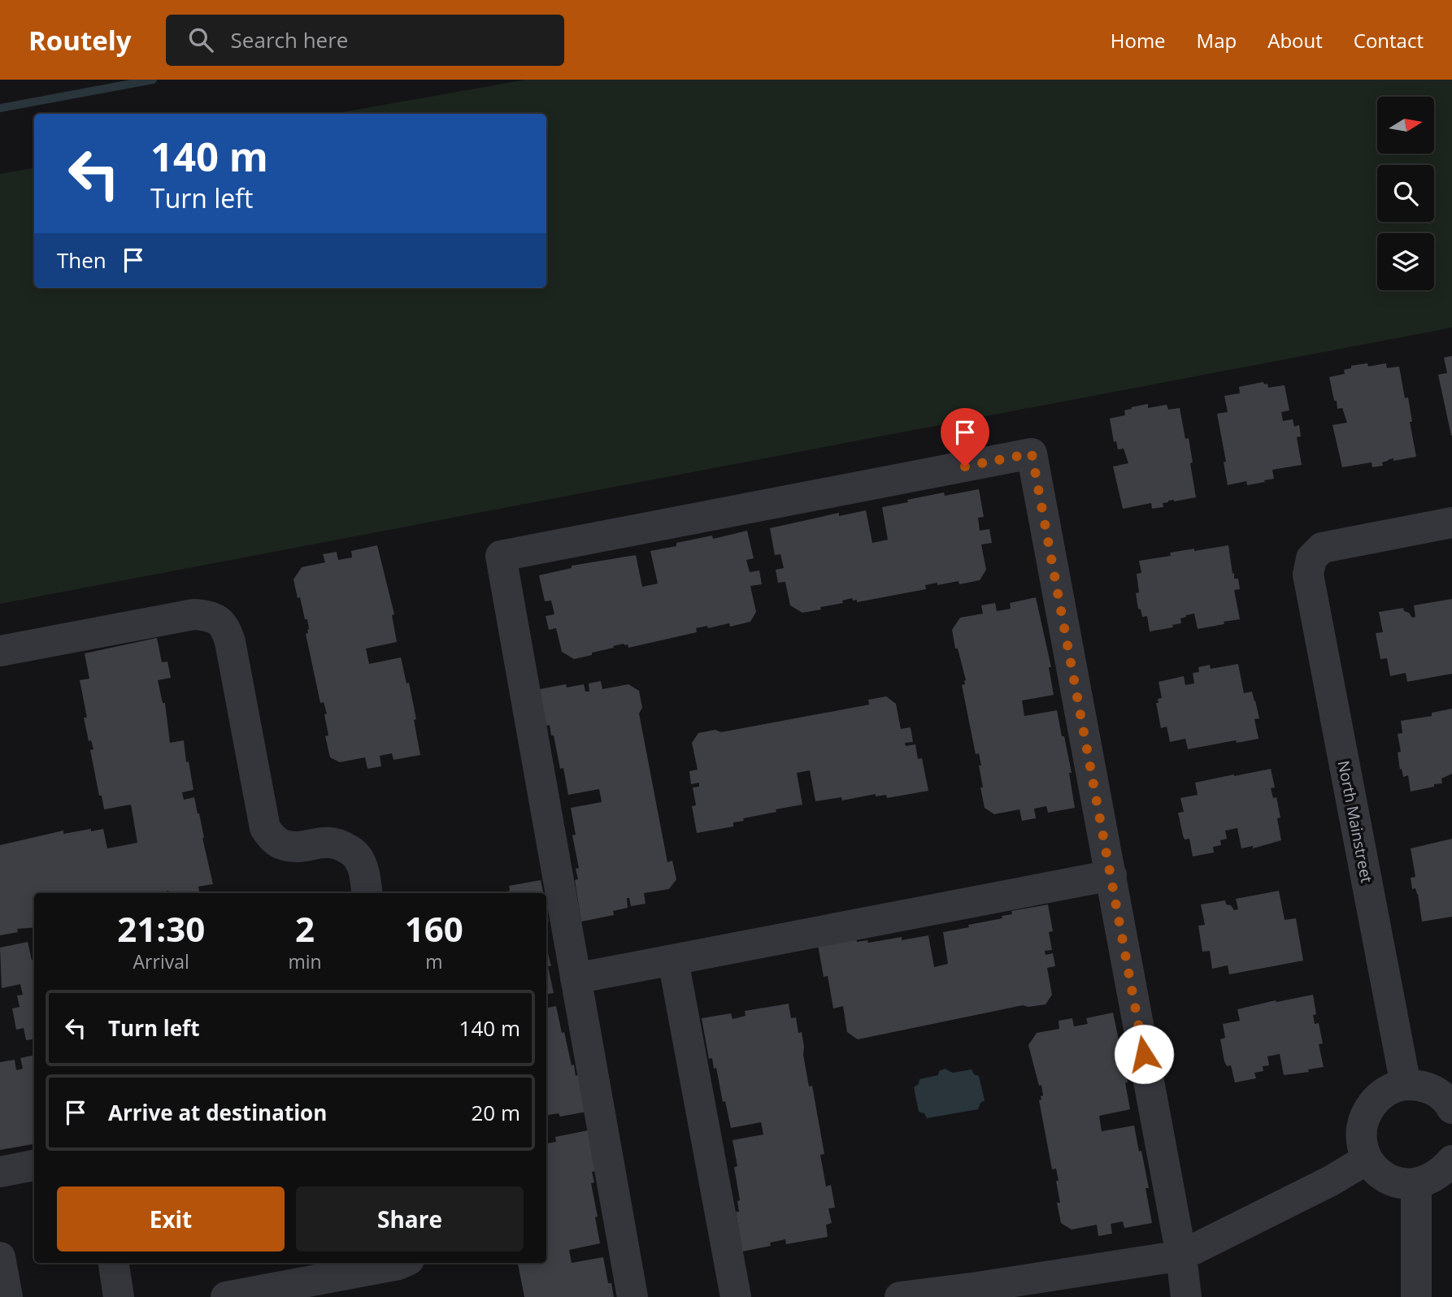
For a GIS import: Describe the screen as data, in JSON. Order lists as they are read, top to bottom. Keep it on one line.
{"streets":{"street":["North Mainstreet"]},"north":"right","page":{"header":"Routely","search":"Search here","nav":["Home","Map","About","Contact"],"turn":["140 m","Turn left"],"then":"Then","eta":["21:30","Arrival","2","min","160","m"],"list":[{"name":"Turn left","value":"140 m"},{"name":"Arrive at destination","value":"20 m"}],"buttons":["Exit","Share"]}}
